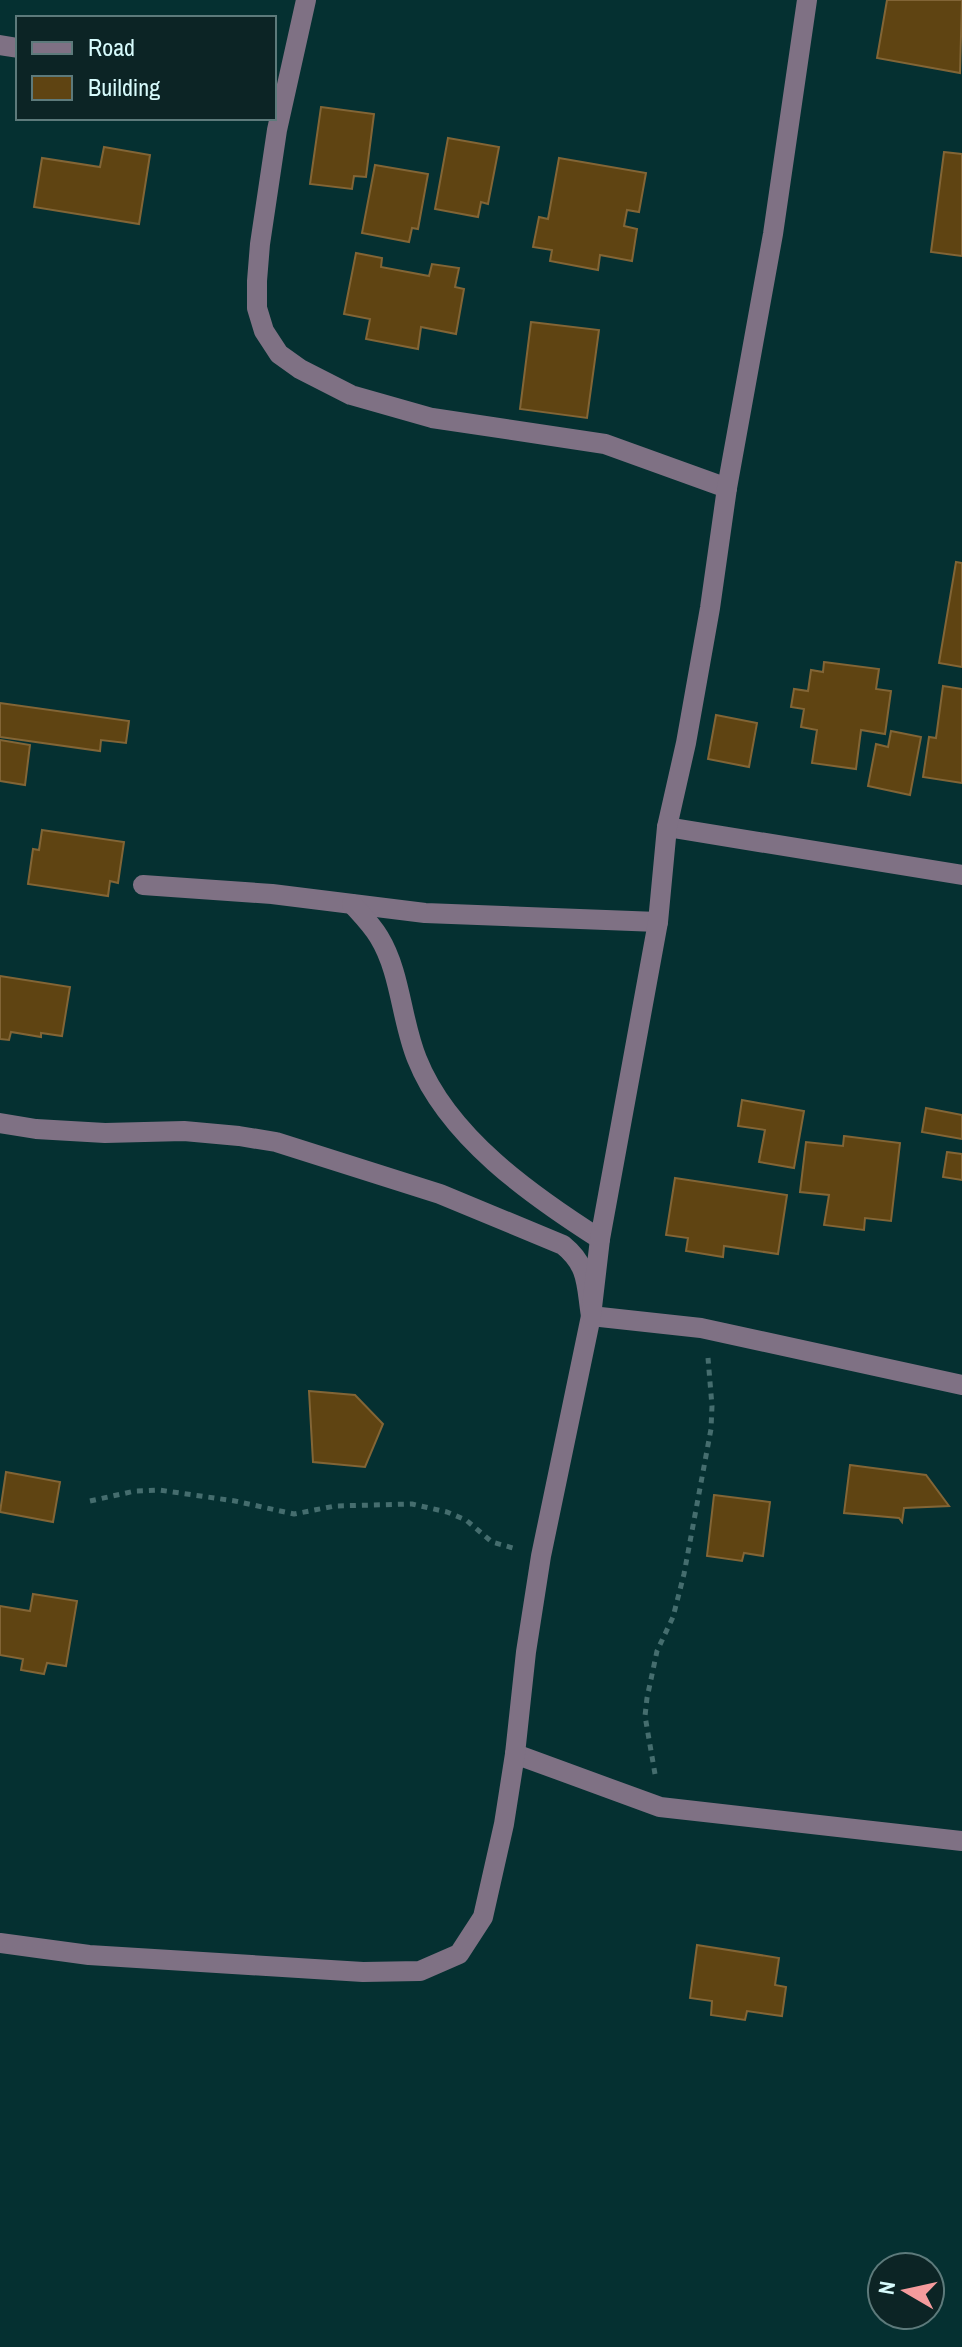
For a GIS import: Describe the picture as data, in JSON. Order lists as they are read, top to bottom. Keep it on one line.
{"legend":["Road","Building"],"north":"left"}
